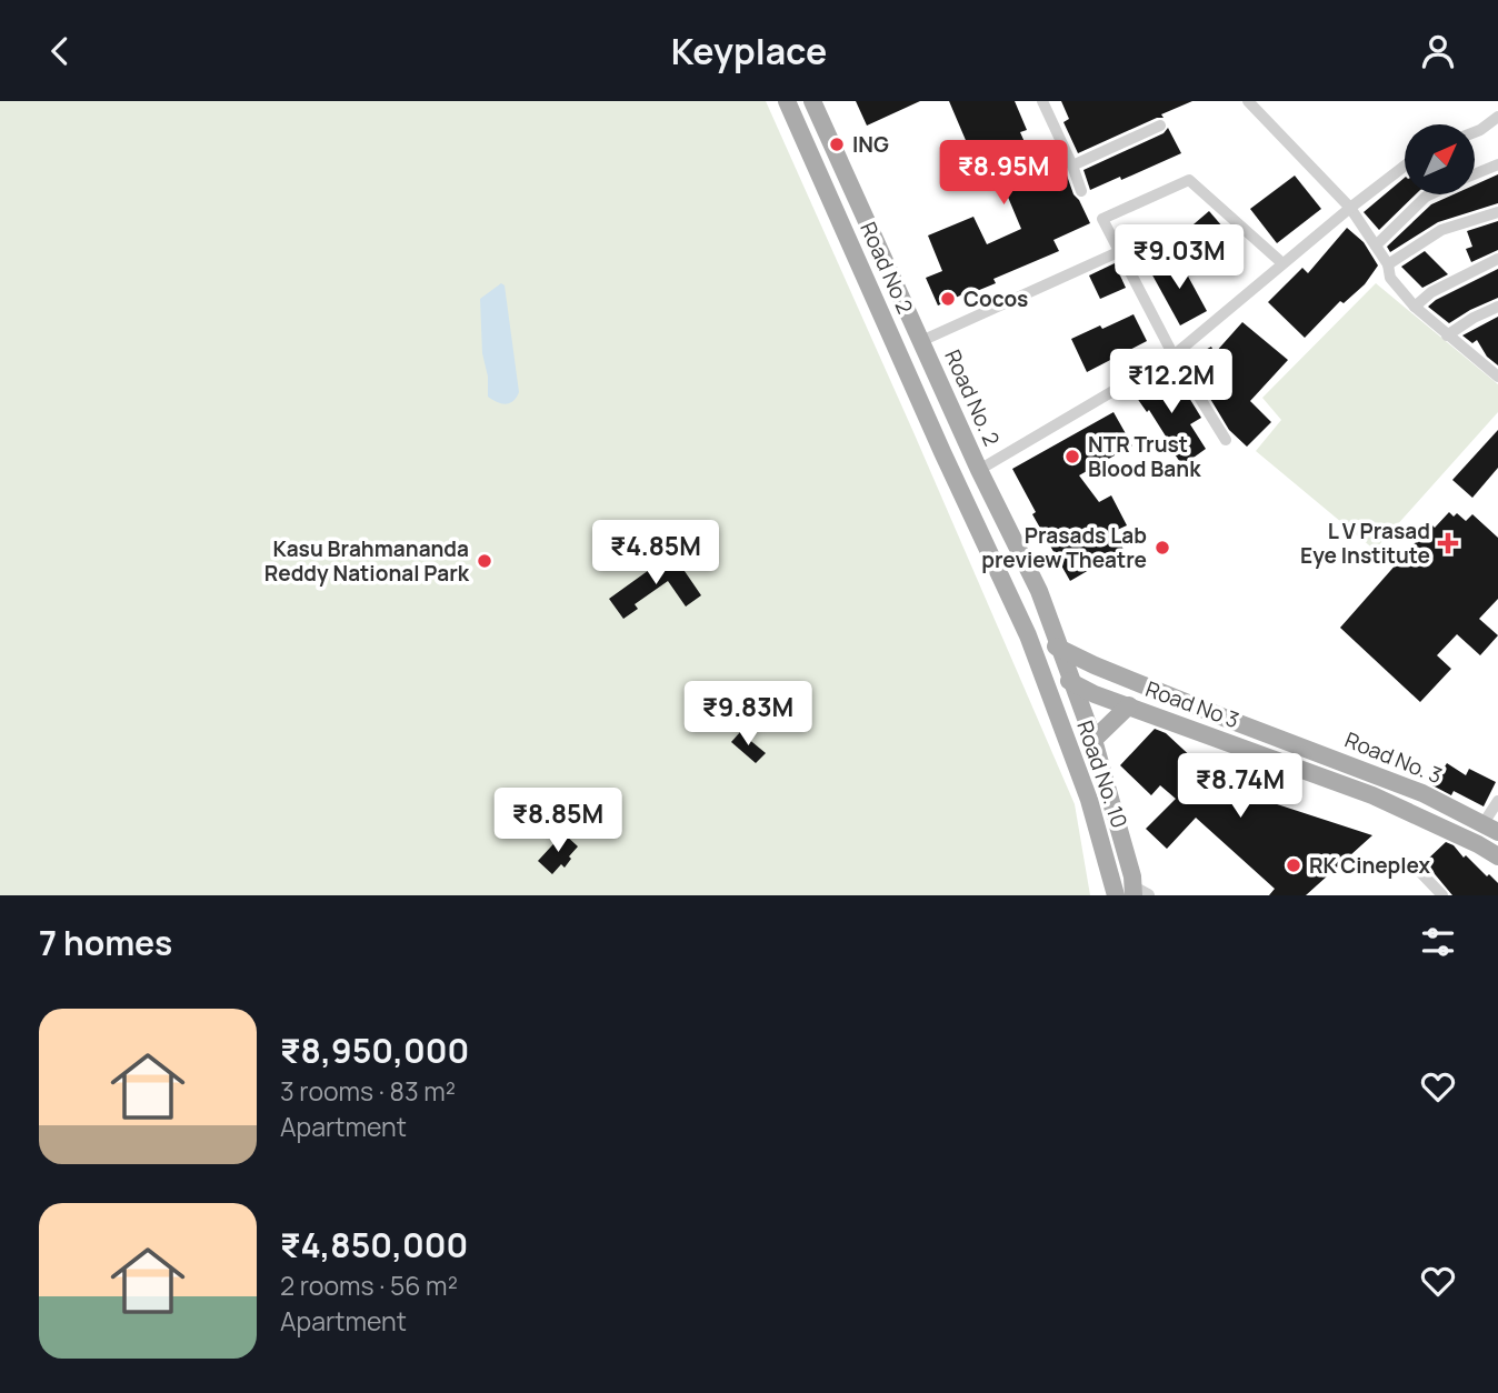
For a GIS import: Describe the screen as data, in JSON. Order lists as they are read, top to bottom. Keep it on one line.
{"streets":{"main road":["Road No 2","Road No. 2","Road No 3","Road No. 3","Road No. 10"]},"crossings":[["Road No 2","Road No. 3"],["Road No. 2","Road No 3"],["Road No. 2","Road No. 3"],["Road No. 2","Road No. 10"],["Road No 3","Road No. 10"]],"places":{"other":["ING","Cocos","NTR Trust Blood Bank","Prasads Lab preview Theatre","Kasu Brahmananda Reddy National Park","RK Cineplex"],"health":["L V Prasad Eye Institute"]},"north":"top right","page":{"header":"Keyplace","price":["₹8.95M","₹9.03M","₹12.2M","₹4.85M","₹9.83M","₹8.74M","₹8.85M"],"heading":"7 homes","list":[{"name":"₹8,950,000","note":"3 rooms · 83 m² · Apartment"},{"name":"₹4,850,000","note":"2 rooms · 56 m² · Apartment"}]}}
